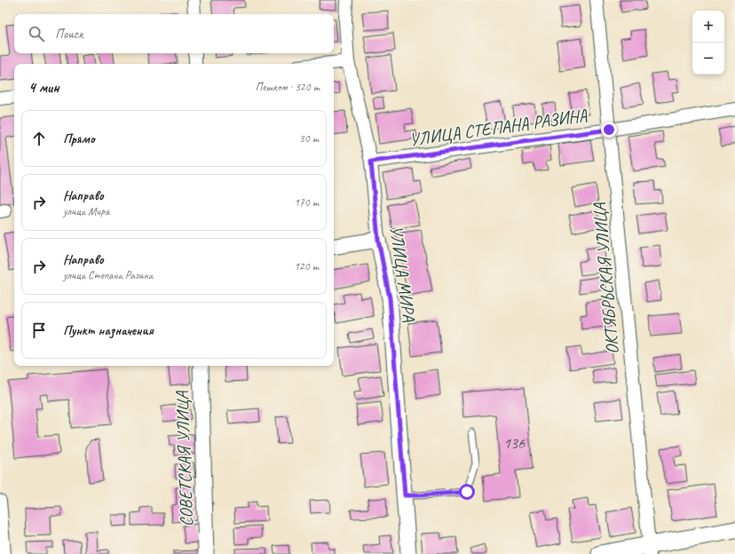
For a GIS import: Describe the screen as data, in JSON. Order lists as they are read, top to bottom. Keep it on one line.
{"streets":{"street":["УЛИЦА СТЕПАНА РАЗИНА","УЛИЦА МИРА","ОКТЯБРЬСКАЯ УЛИЦА","СОВЕТСКАЯ УЛИЦА"]},"crossings":[["УЛИЦА СТЕПАНА РАЗИНА","УЛИЦА МИРА"],["УЛИЦА СТЕПАНА РАЗИНА","ОКТЯБРЬСКАЯ УЛИЦА"]],"house_numbers":["136"],"page":{"map_buttons":["+","−"],"search":"Поиск","heading":["4 мин","Пешком · 320 m"],"list":[["Прямо","30 m"],["Направо","улица Мира","170 m"],["Направо","улица Степана Разина","120 m"],"Пункт назначения"]}}
